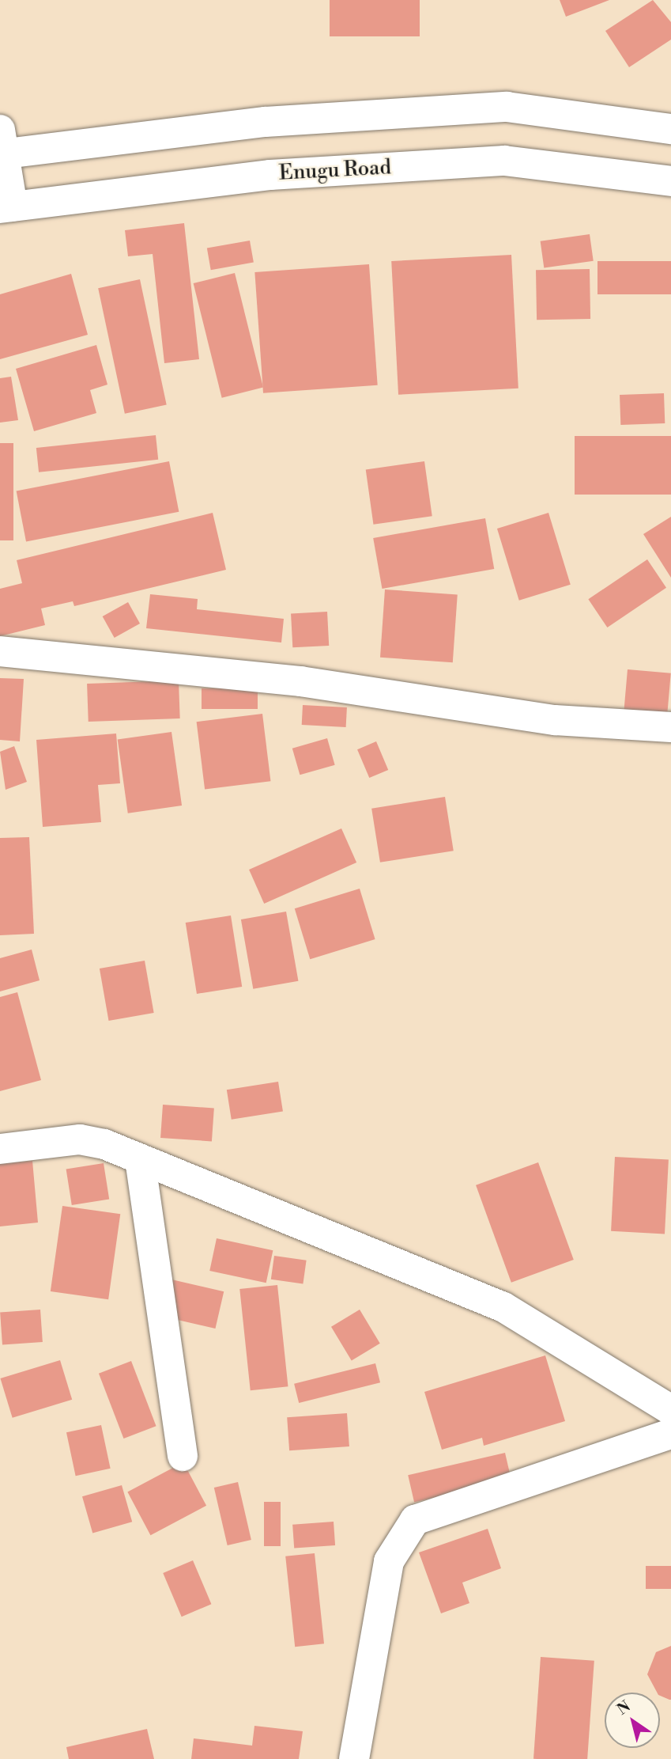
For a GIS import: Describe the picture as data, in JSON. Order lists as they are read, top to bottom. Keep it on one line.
{"streets":{"street":["Enugu Road"]},"north":"top left"}
